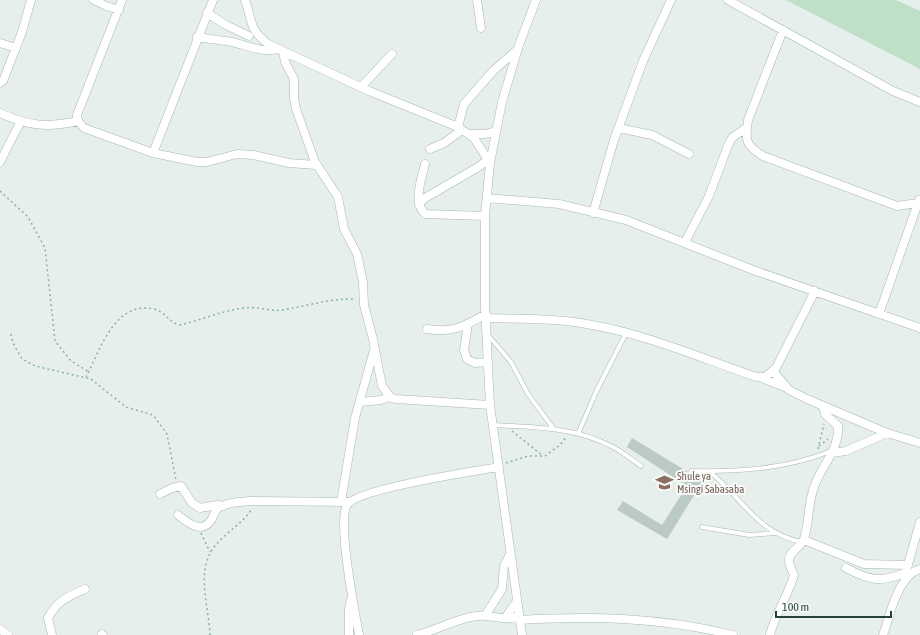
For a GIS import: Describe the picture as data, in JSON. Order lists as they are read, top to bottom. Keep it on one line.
{"places":{"school or university":["Shule ya Msingi Sabasaba"]},"scale_bar":"100 m"}
